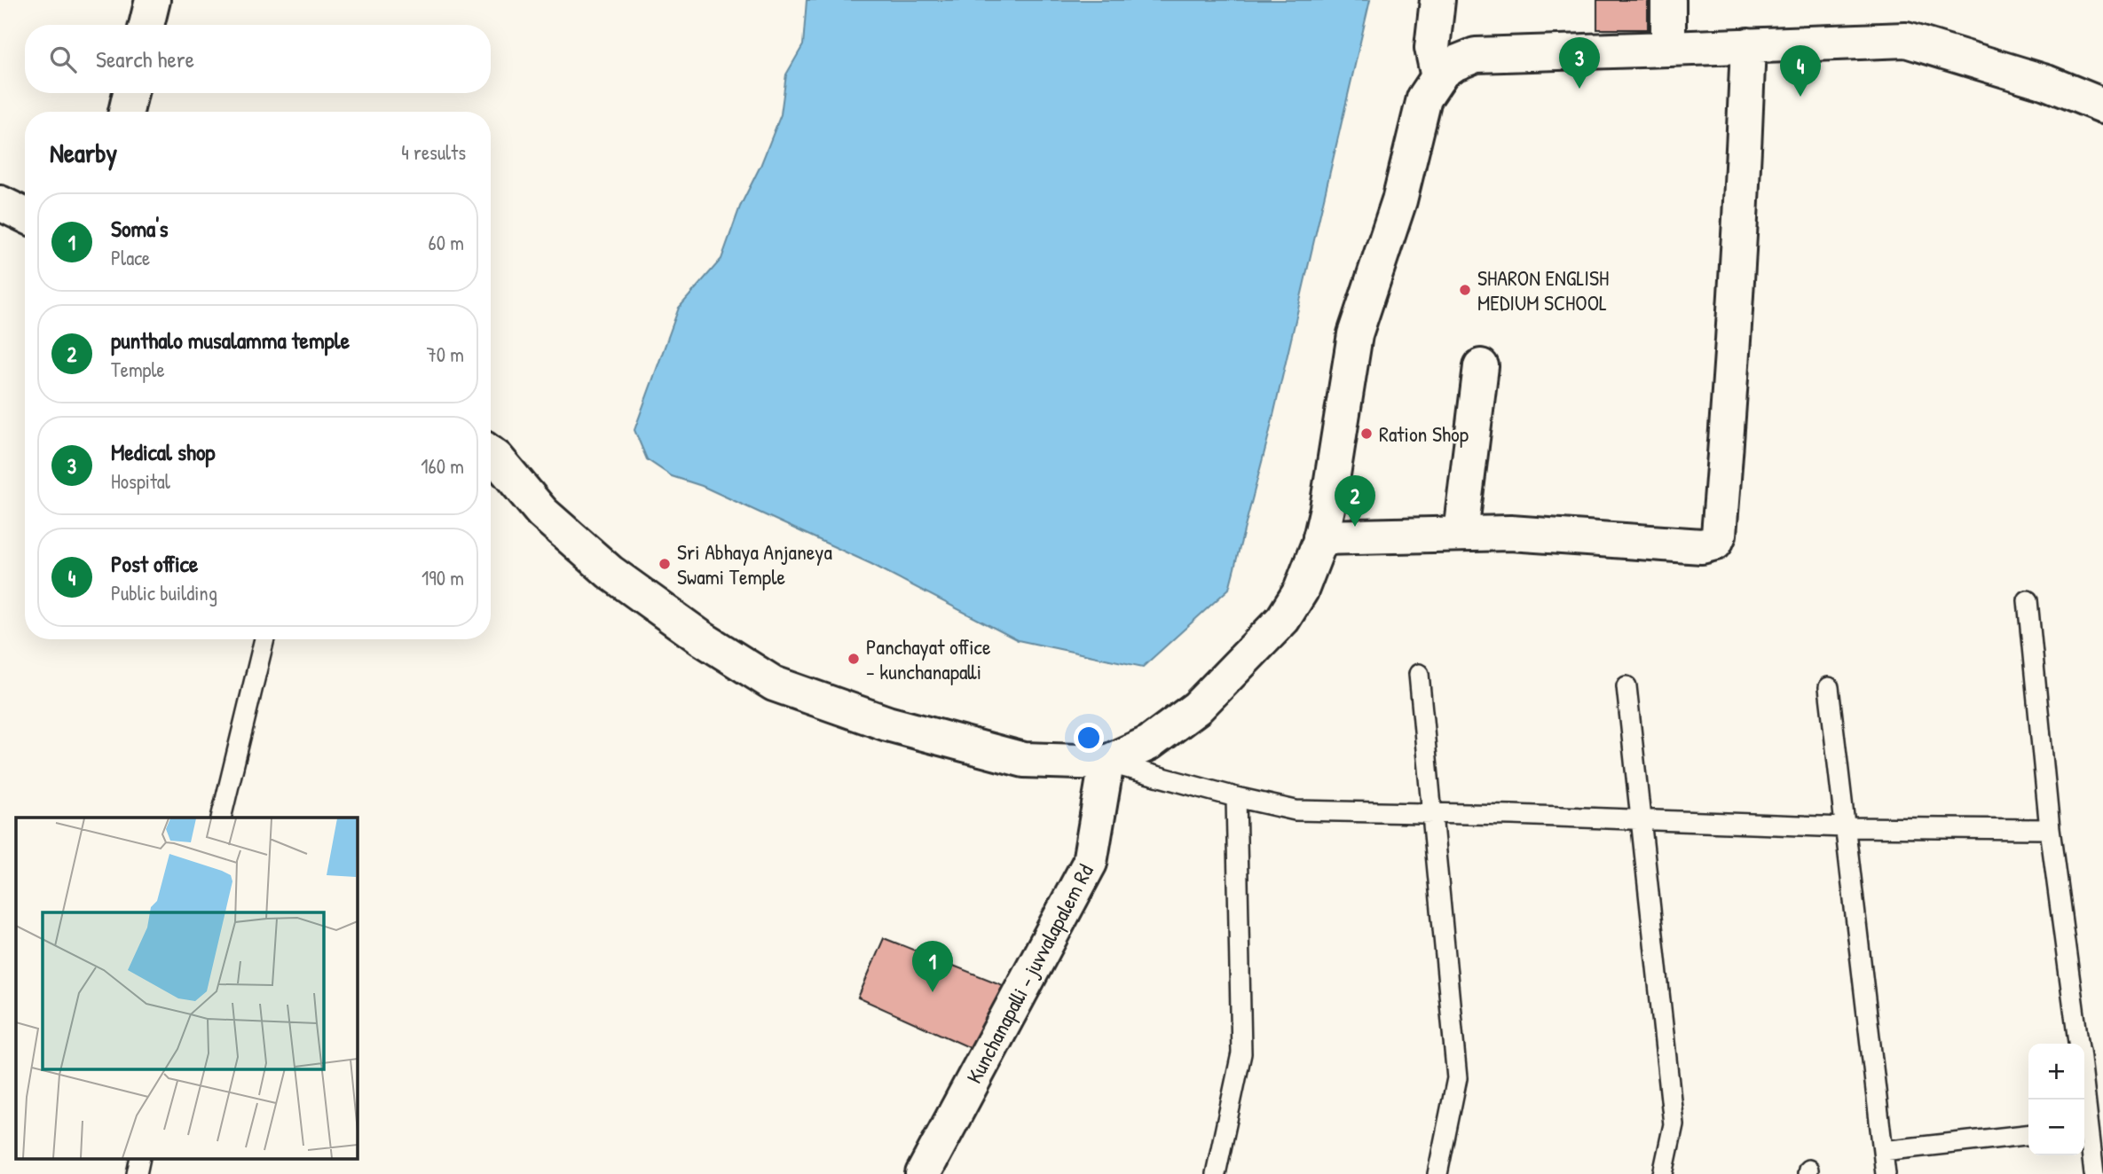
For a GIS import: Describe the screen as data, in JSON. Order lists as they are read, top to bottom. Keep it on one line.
{"streets":{"street":["Kunchanapalli - juvvalapalem Rd"]},"places":["SHARON ENGLISH MEDIUM SCHOOL","Ration Shop","Sri Abhaya Anjaneya Swami Temple","Panchayat office - kunchanapalli"],"page":{"search":"Search here","pins":["3","4","2","1"],"heading":["Nearby","4 results"],"list":[{"mark":"1","name":"Soma's","note":"Place","value":"60 m"},{"mark":"2","name":"punthalo musalamma temple","note":"Temple","value":"70 m"},{"mark":"3","name":"Medical shop","note":"Hospital","value":"160 m"},{"mark":"4","name":"Post office","note":"Public building","value":"190 m"}],"map_buttons":["+","−"]}}
